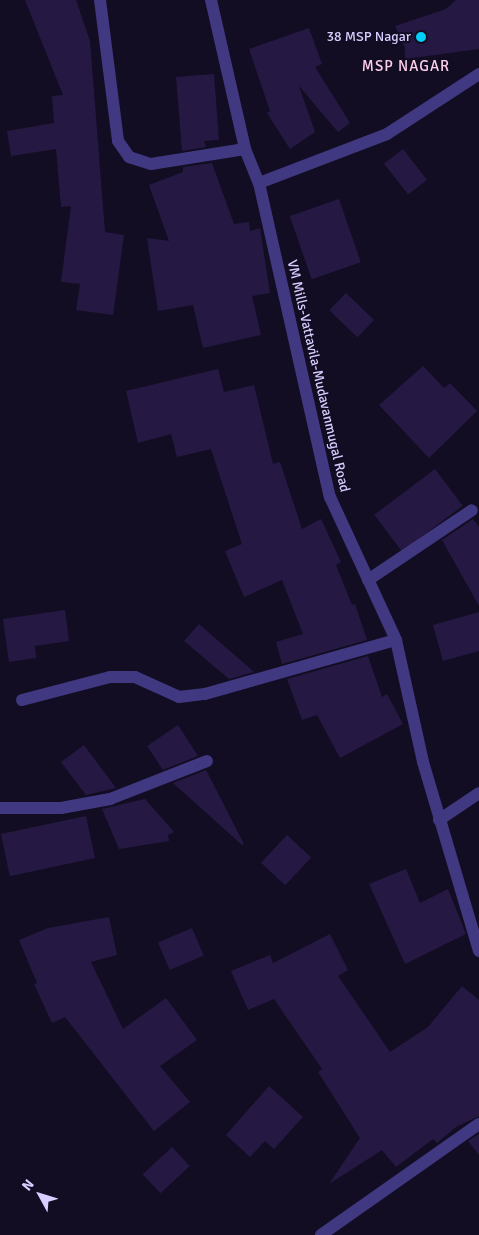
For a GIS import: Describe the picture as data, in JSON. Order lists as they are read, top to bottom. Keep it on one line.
{"streets":{"street":["VM Mills-Vattavila-Mudavanmugal Road"]},"districts":["MSP NAGAR"],"places":["38 MSP Nagar"],"north":"top left"}
